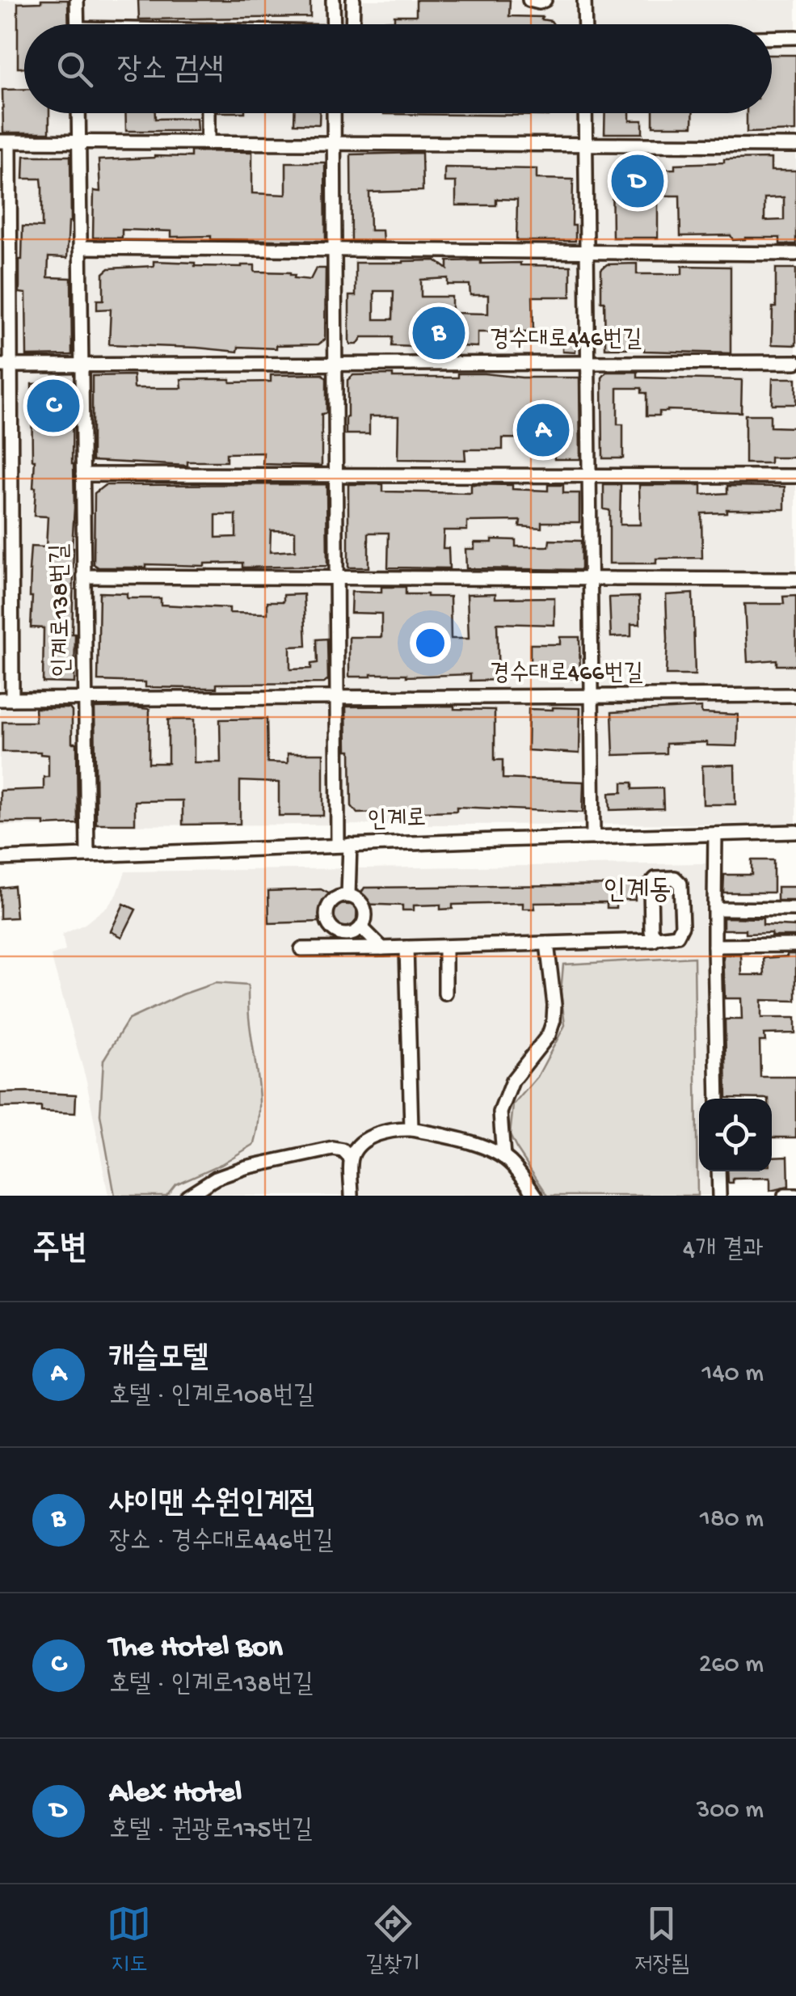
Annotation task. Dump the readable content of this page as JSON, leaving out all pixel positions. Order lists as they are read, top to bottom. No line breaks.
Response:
{"streets":{"street":["경수대로446번길","인계로138번길","경수대로466번길","인계로"]},"crossings":[["경수대로446번길","인계로138번길"],["인계로138번길","경수대로466번길"],["인계로138번길","인계로"]],"districts":["인계동"],"page":{"search":"장소 검색","pins":["D","B","C","A"],"heading":["주변","4개 결과"],"list":[{"mark":"A","name":"캐슬모텔","note":"호텔 · 인계로108번길","value":"140 m"},{"mark":"B","name":"샤이맨 수원인계점","note":"장소 · 경수대로446번길","value":"180 m"},{"mark":"C","name":"The Hotel Bon","note":"호텔 · 인계로138번길","value":"260 m"},{"mark":"D","name":"Alex Hotel","note":"호텔 · 권광로175번길","value":"300 m"}],"nav":["지도","길찾기","저장됨"]}}
